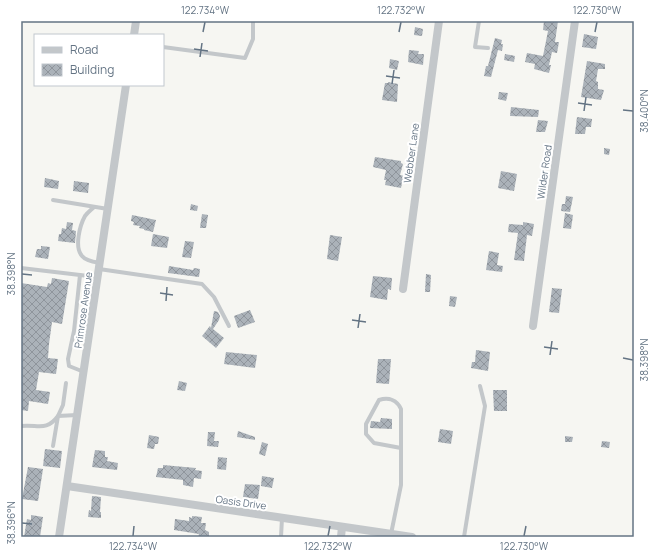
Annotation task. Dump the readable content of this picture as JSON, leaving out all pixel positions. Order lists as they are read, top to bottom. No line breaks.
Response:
{"streets":{"street":["Webber Lane","Wilder Road","Primrose Avenue","Oasis Drive"]},"crossings":[["Primrose Avenue","Oasis Drive"]],"legend":["Road","Building"],"coordinates":["122.734°W","122.732°W","122.730°W","38.400°N","38.398°N","38.396°N"]}
